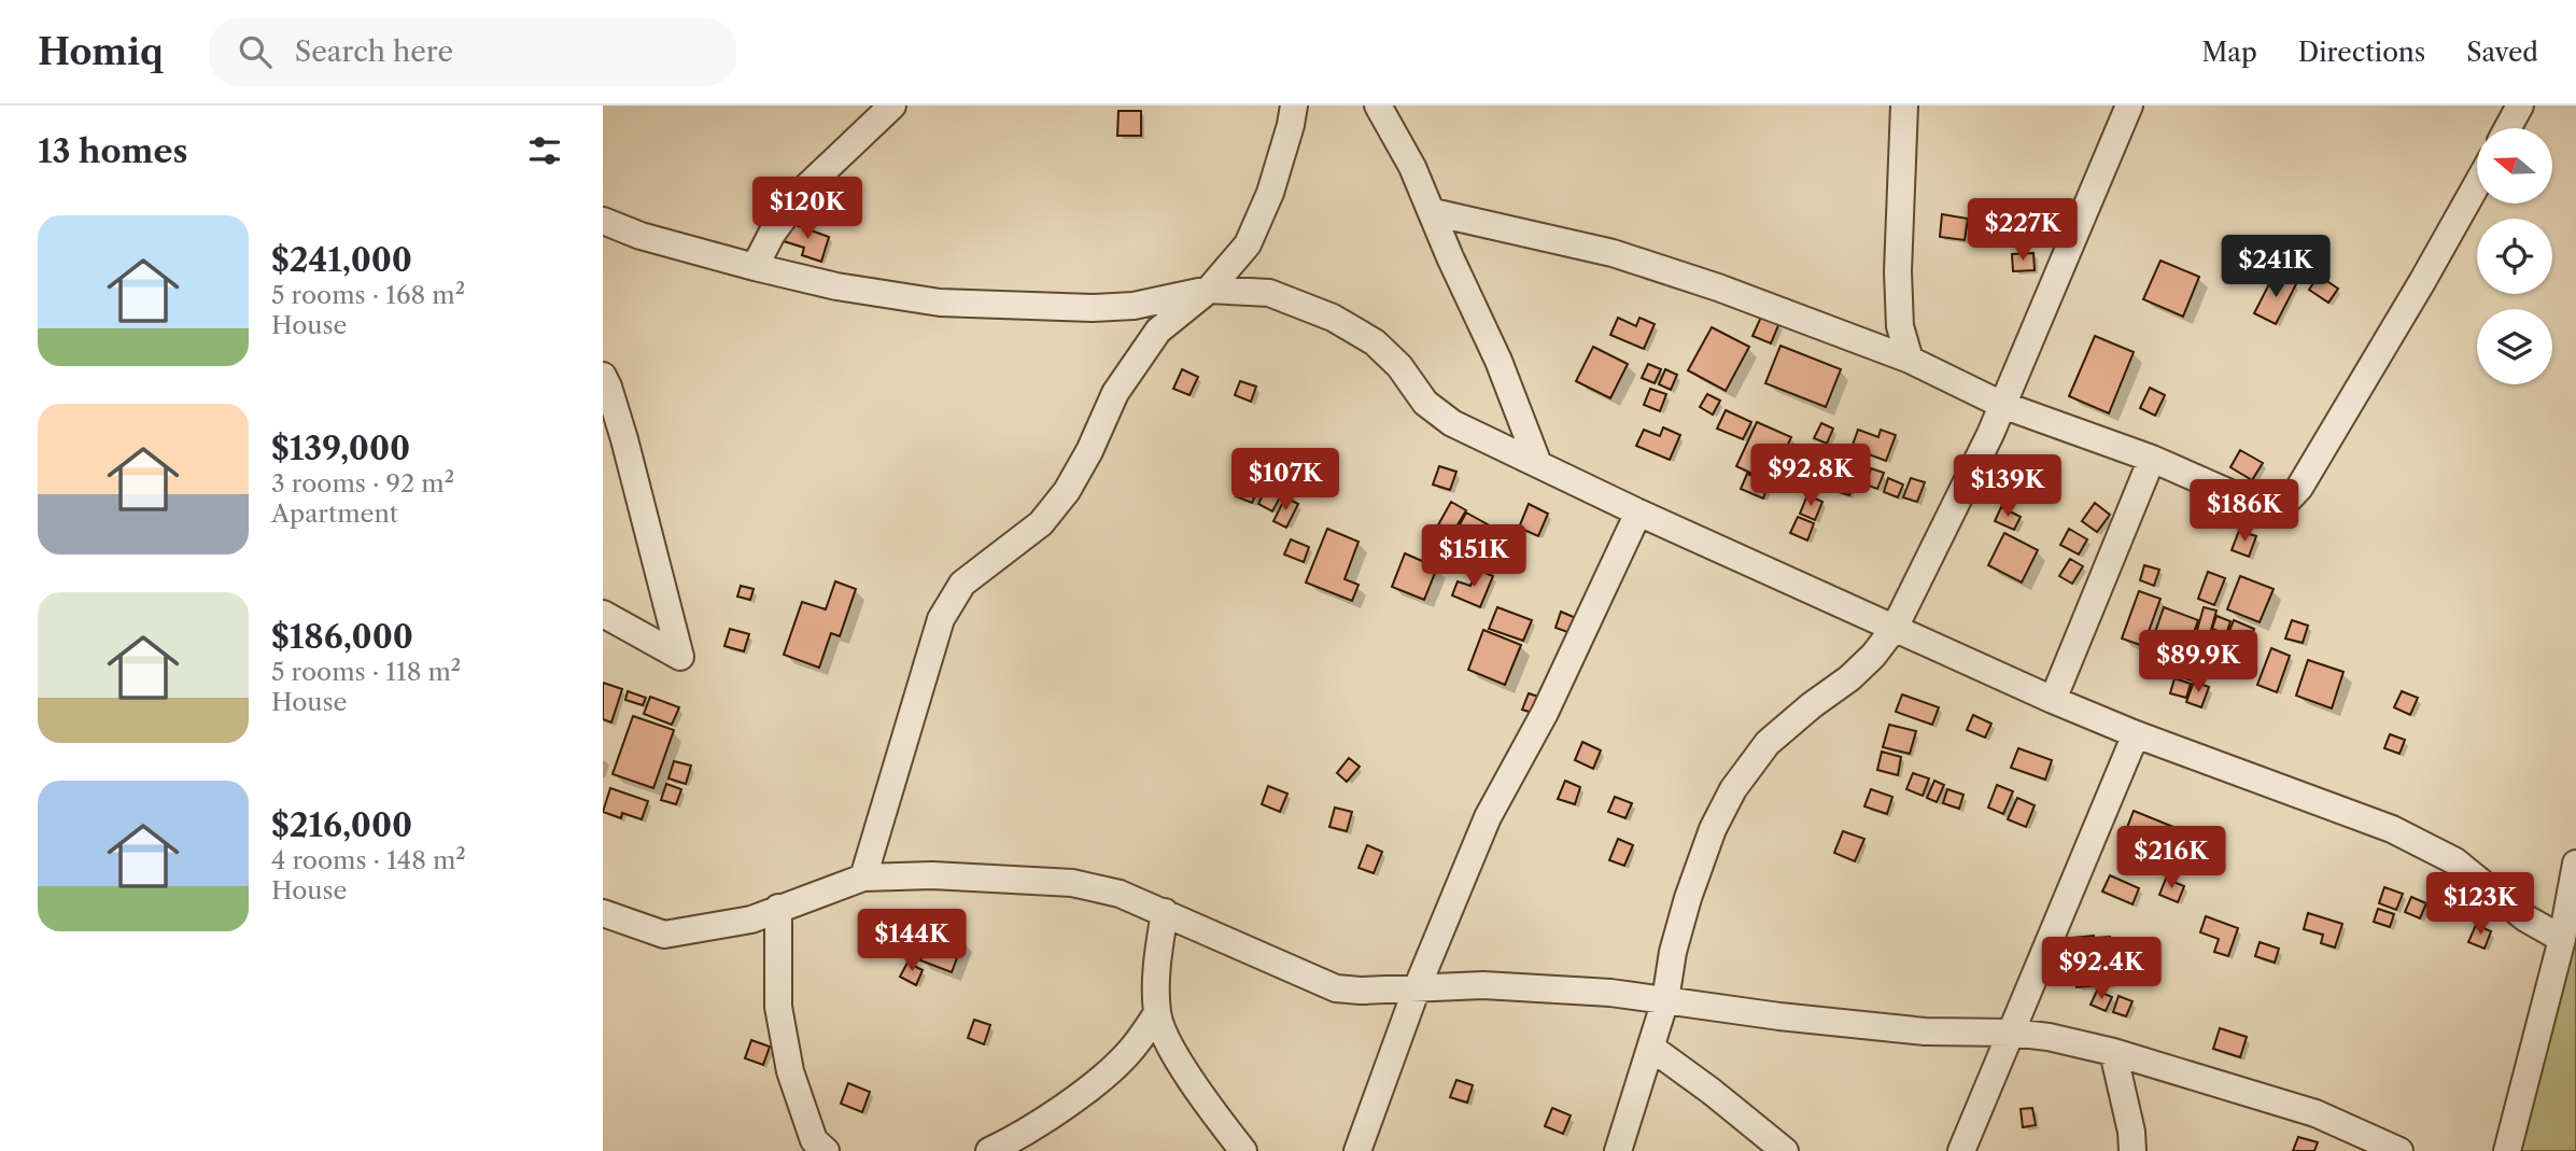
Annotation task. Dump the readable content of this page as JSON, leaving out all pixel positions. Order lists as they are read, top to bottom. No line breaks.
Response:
{"north":"left","page":{"header":"Homiq","search":"Search here","nav":["Map","Directions","Saved"],"heading":"13 homes","price":["$120K","$227K","$241K","$92.8K","$107K","$139K","$186K","$151K","$89.9K","$216K","$123K","$144K","$92.4K"],"list":[{"name":"$241,000","note":"5 rooms · 168 m² · House"},{"name":"$139,000","note":"3 rooms · 92 m² · Apartment"},{"name":"$186,000","note":"5 rooms · 118 m² · House"},{"name":"$216,000","note":"4 rooms · 148 m² · House"}]}}
